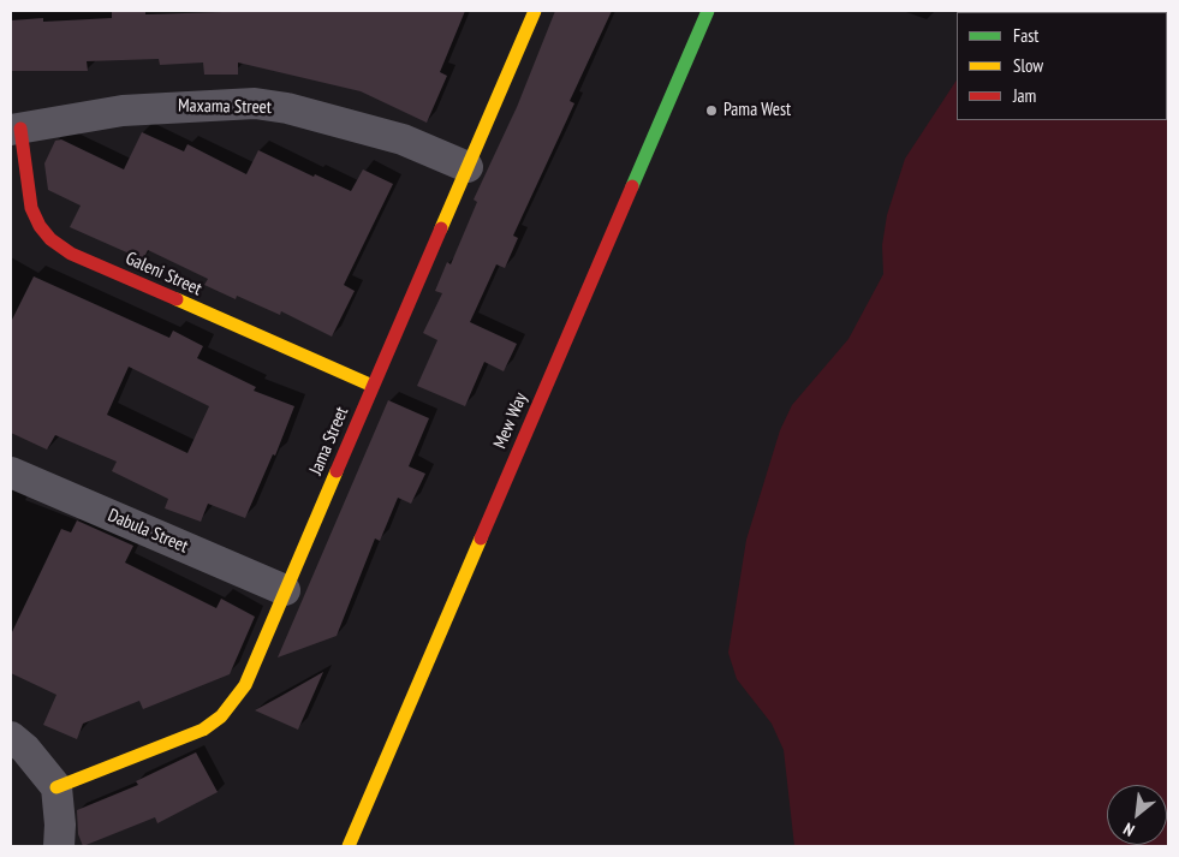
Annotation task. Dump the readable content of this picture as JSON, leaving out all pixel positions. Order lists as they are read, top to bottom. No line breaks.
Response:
{"streets":{"street":["Maxama Street","Galeni Street","Mew Way","Jama Street","Dabula Street"]},"crossings":[["Maxama Street","Galeni Street"],["Maxama Street","Jama Street"],["Galeni Street","Jama Street"],["Jama Street","Dabula Street"]],"places":["Pama West"],"legend":["Fast","Slow","Jam"],"north":"bottom left"}
